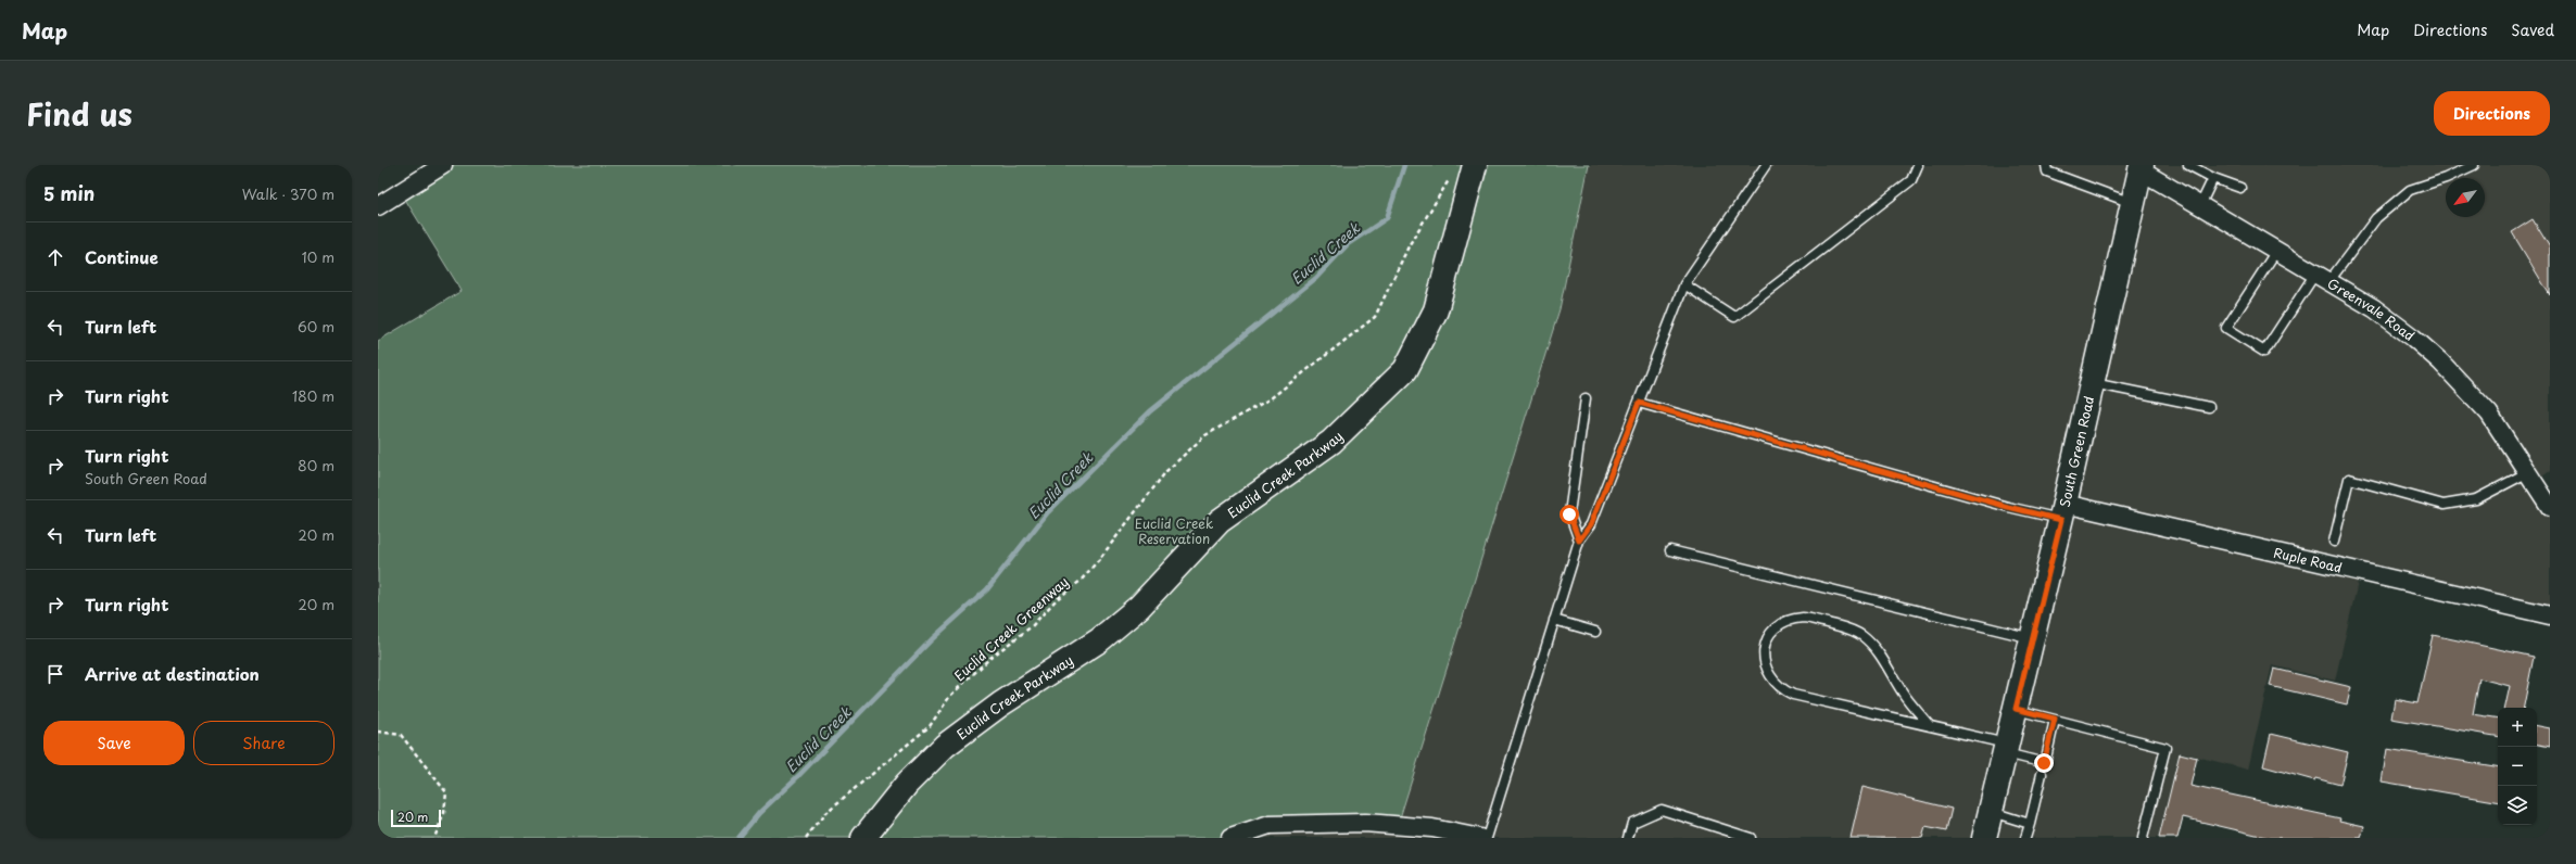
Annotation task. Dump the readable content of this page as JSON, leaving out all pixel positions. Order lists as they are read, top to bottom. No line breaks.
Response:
{"streets":{"street":["Greenvale Road","South Green Road","Euclid Creek Parkway","Ruple Road"],"path":["Euclid Creek Greenway"]},"crossings":[["Greenvale Road","South Green Road"],["South Green Road","Ruple Road"]],"water":["Euclid Creek"],"parks":["Euclid Creek Reservation"],"scale_bar":"20 m","north":"bottom left","page":{"header":"Map","nav":["Map","Directions","Saved"],"title":"Find us","buttons":["Directions",["Save","Share"]],"heading":["5 min","Walk · 370 m"],"list":[["Continue","10 m"],["Turn left","60 m"],["Turn right","180 m"],["Turn right","South Green Road","80 m"],["Turn left","20 m"],["Turn right","20 m"],"Arrive at destination"],"map_buttons":["+","−"],"scale":"20 m"}}
